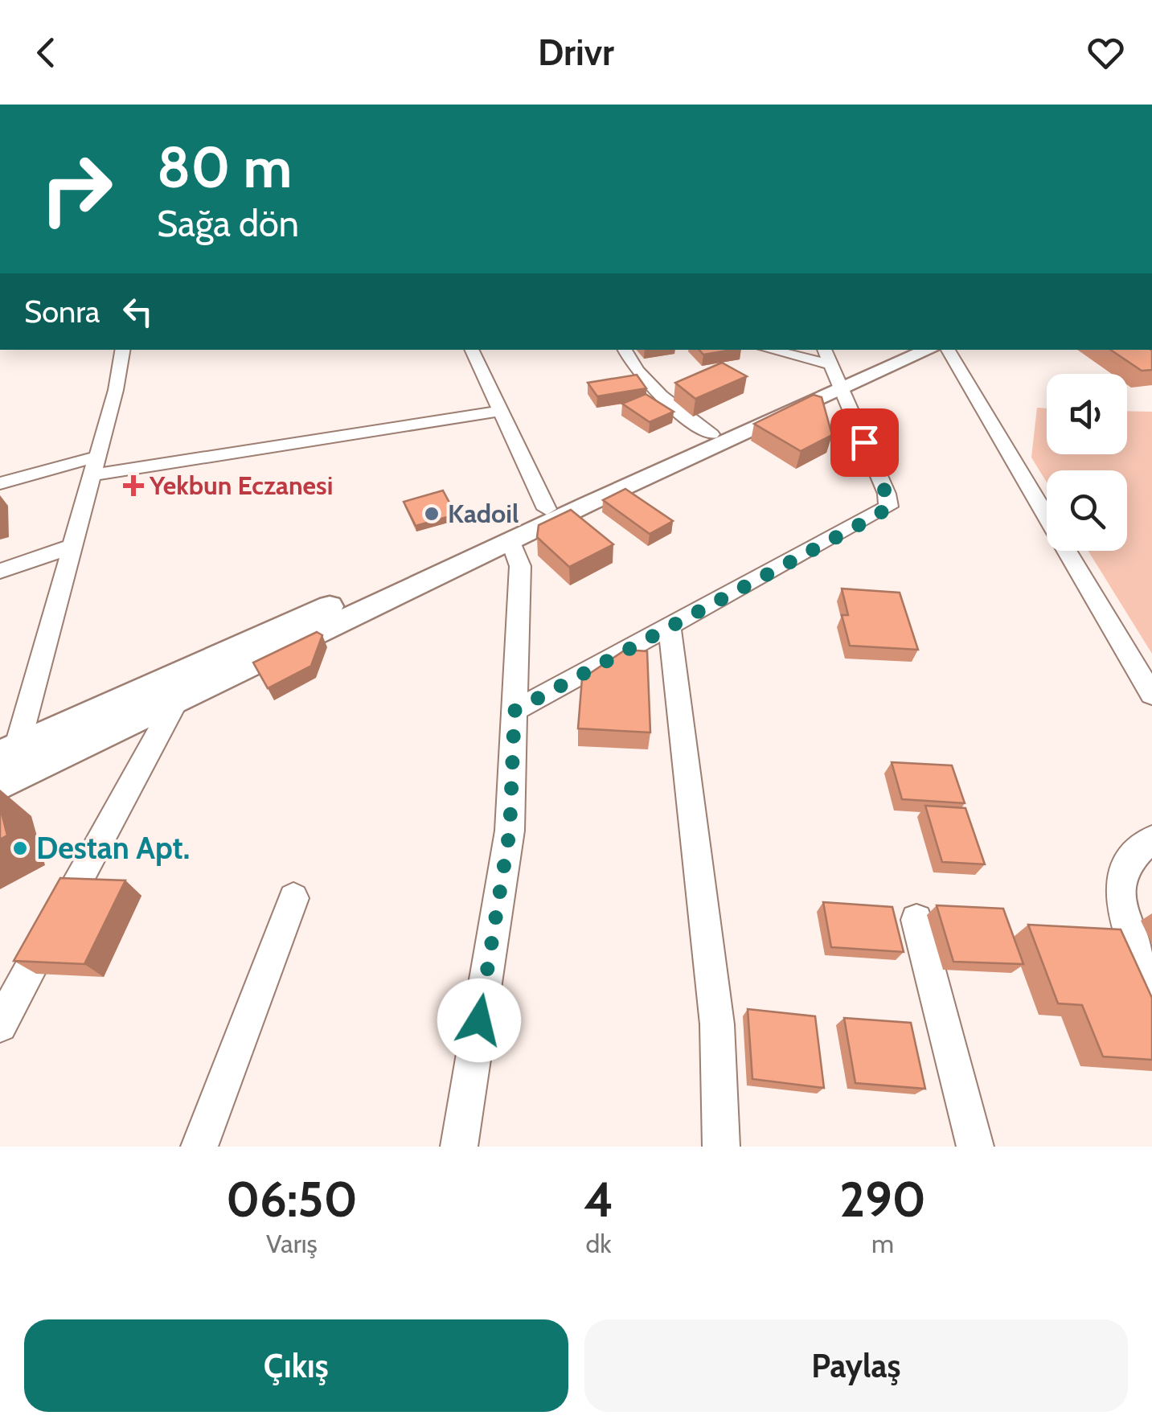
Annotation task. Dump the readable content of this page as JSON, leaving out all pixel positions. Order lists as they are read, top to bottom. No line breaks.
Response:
{"places":{"health":["Yekbun Eczanesi"],"other":["Kadoil","Destan Apt."]},"page":{"header":"Drivr","turn":["80 m","Sağa dön"],"then":"Sonra","eta":["06:50","Varış","4","dk","290","m"],"buttons":["Çıkış","Paylaş"]}}
